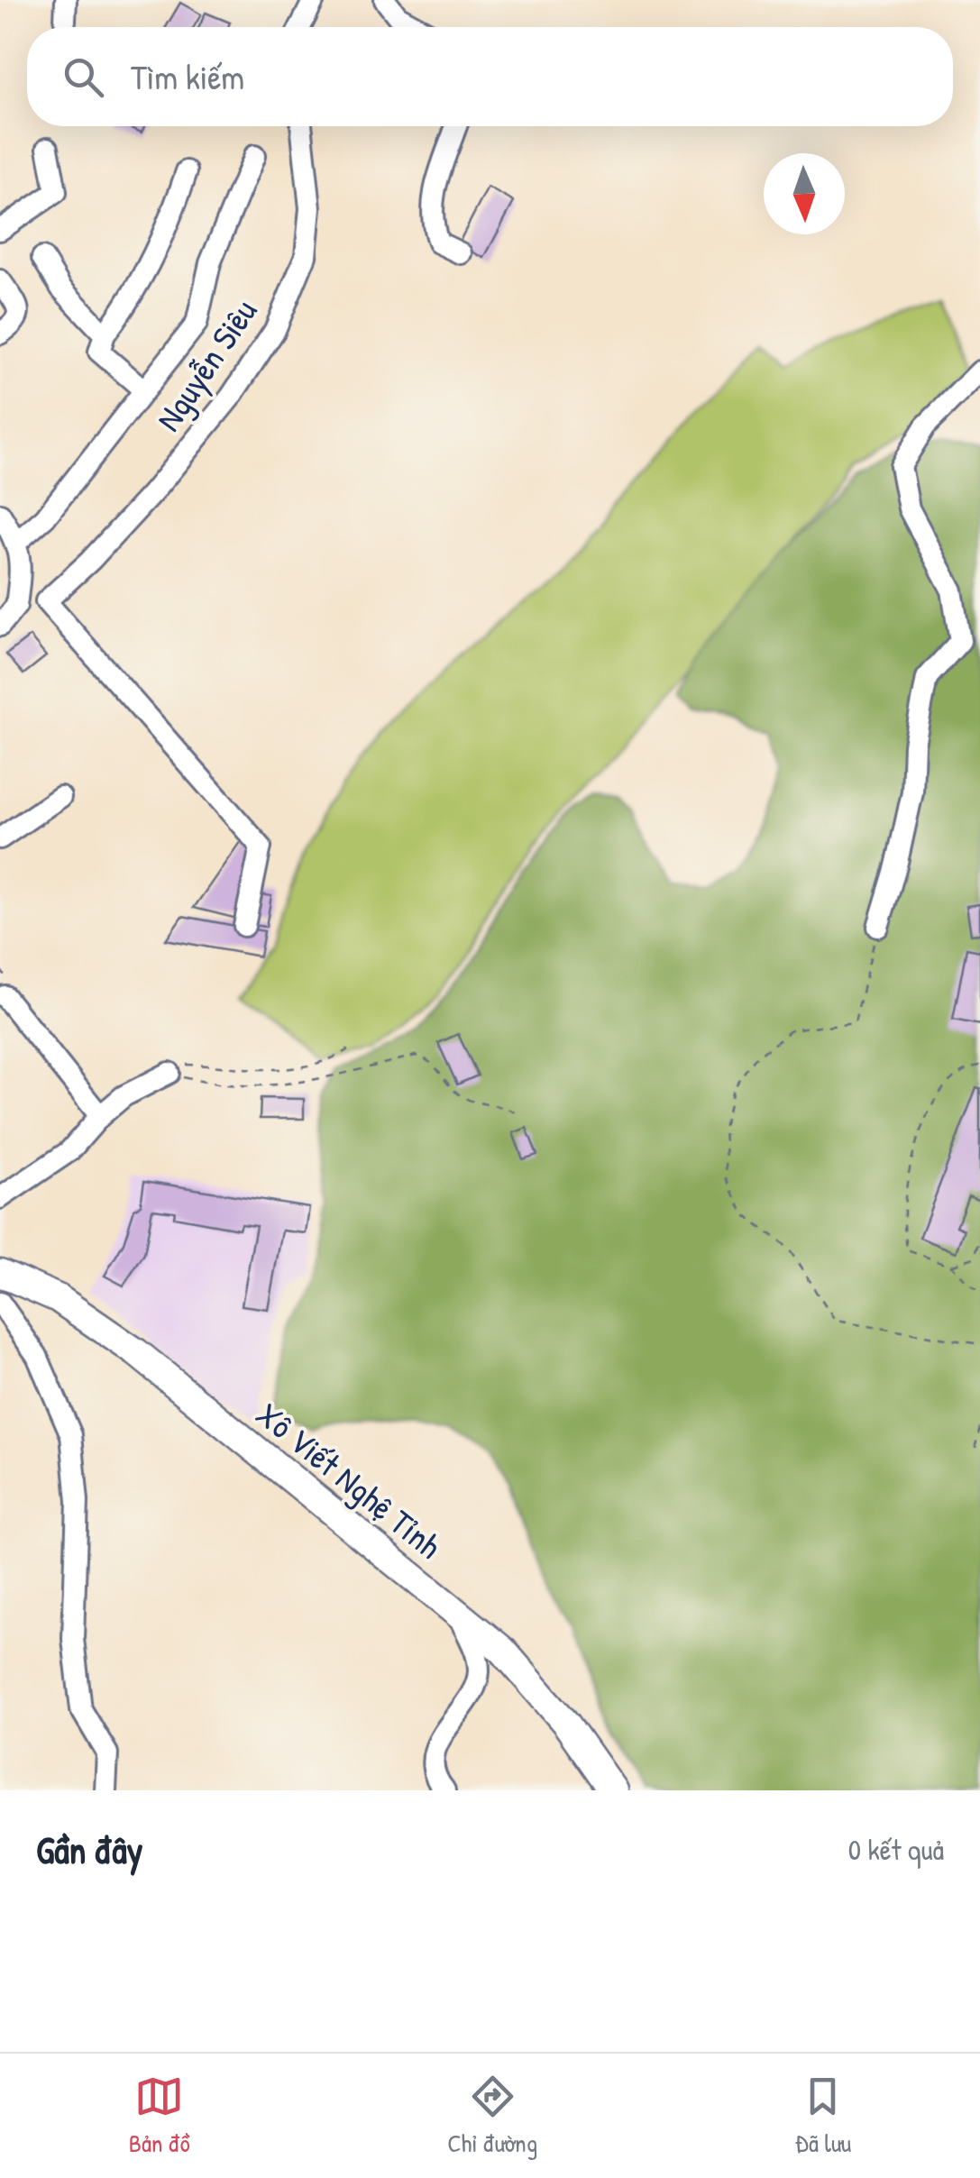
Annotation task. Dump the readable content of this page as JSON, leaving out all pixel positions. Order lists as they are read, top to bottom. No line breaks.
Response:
{"streets":{"main road":["Xô Viết Nghệ Tỉnh"],"street":["Nguyễn Siêu"]},"north":"bottom","page":{"search":"Tìm kiếm","heading":["Gần đây","0 kết quả"],"nav":["Bản đồ","Chỉ đường","Đã lưu"]}}
